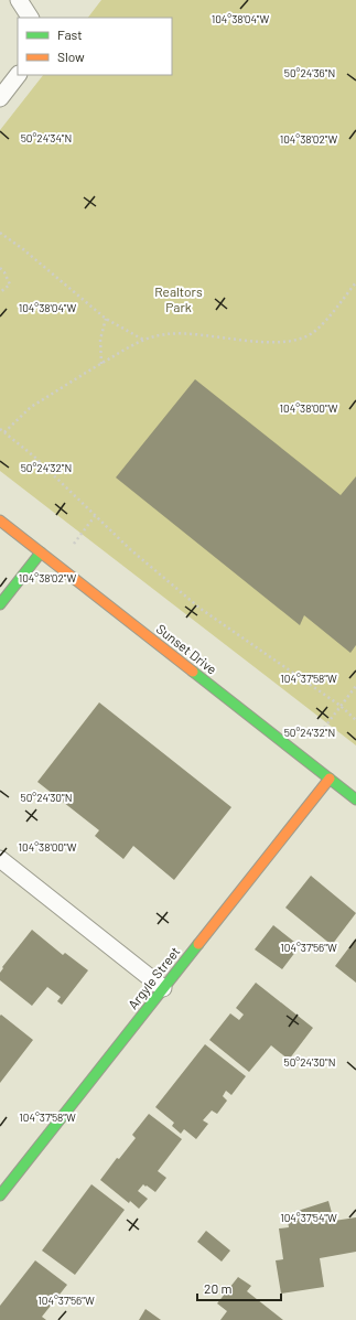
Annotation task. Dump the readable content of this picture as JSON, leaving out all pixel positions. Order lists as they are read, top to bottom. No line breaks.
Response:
{"streets":{"street":["Sunset Drive","Argyle Street"]},"crossings":[["Sunset Drive","Argyle Street"]],"parks":["Realtors Park"],"legend":["Fast","Slow"],"scale_bar":"20 m","coordinates":["104°38'04\"W","50°24'36\"N","50°24'34\"N","104°38'02\"W","104°38'00\"W","50°24'32\"N","104°37'58\"W","50°24'30\"N","104°37'56\"W","104°37'54\"W"]}
